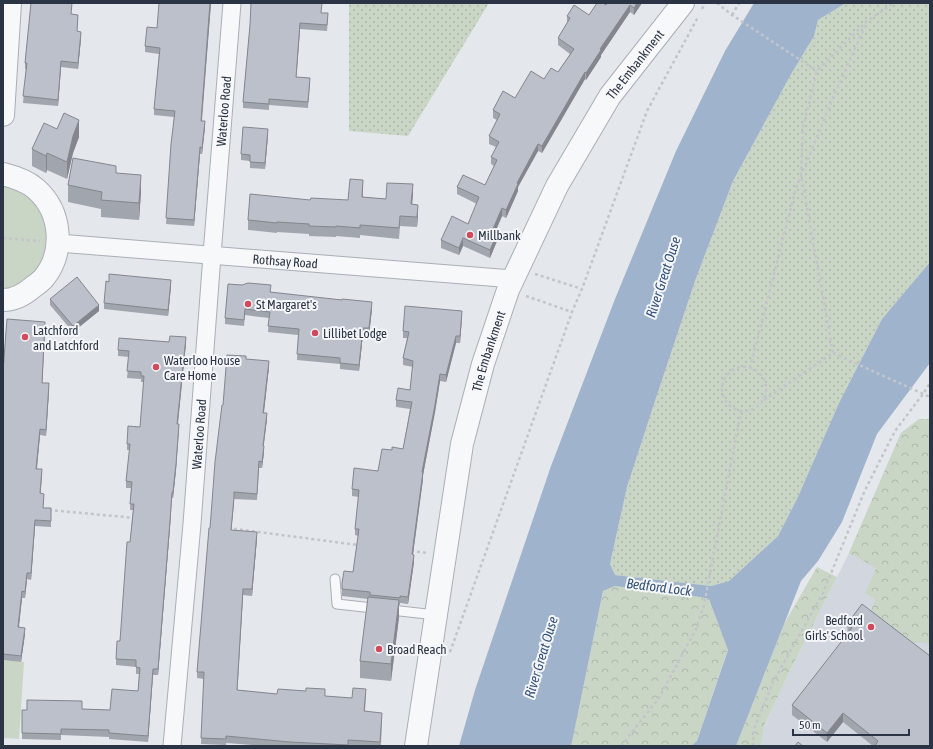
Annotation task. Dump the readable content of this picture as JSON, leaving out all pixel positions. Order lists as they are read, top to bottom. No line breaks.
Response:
{"streets":{"street":["The Embankment","Waterloo Road","Rothsay Road"]},"crossings":[["The Embankment","Rothsay Road"],["Waterloo Road","Rothsay Road"]],"water":["River Great Ouse","Bedford Lock"],"places":["Millbank","St Margaret's","Lillibet Lodge","Latchford and Latchford","Waterloo House Care Home","Bedford Girls' School","Broad Reach"],"scale_bar":"50 m"}
